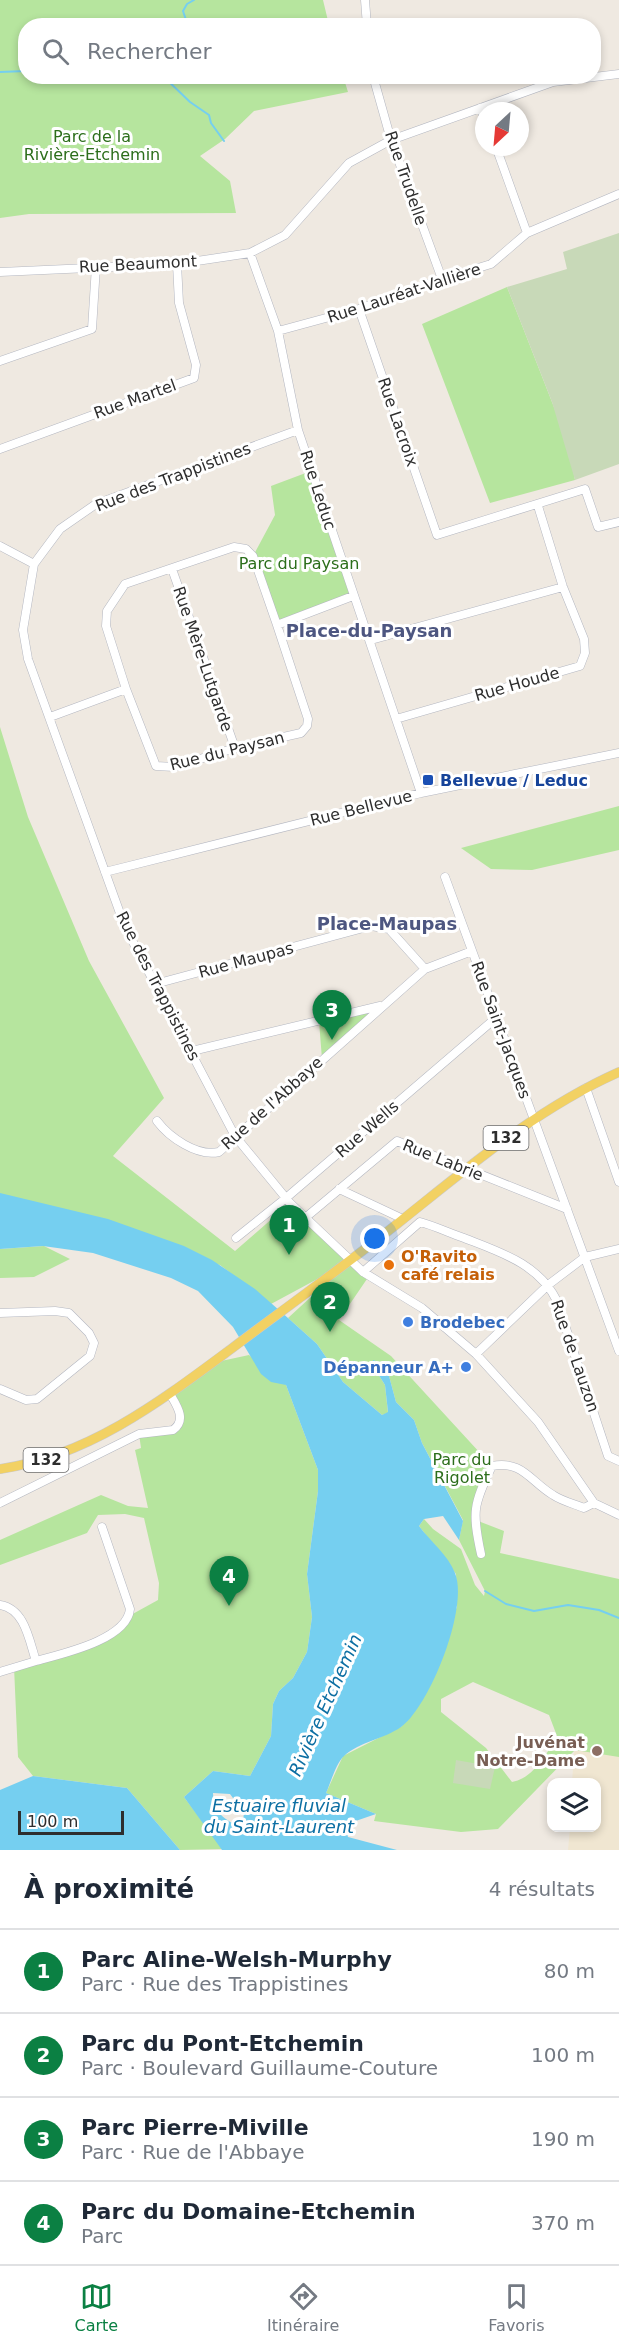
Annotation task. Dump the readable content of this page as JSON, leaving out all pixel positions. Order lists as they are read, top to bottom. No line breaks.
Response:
{"streets":{"main road":["132"],"street":["Rue Trudelle","Rue Beaumont","Rue Lauréat-Vallière","Rue Martel","Rue Lacroix","Rue des Trappistines","Rue Leduc","Rue Mère-Lutgarde","Rue Houde","Rue du Paysan","Rue Bellevue","Rue Maupas","Rue Saint-Jacques","Rue de l'Abbaye","Rue Wells","Rue Labrie","Rue de Lauzon"]},"crossings":[["Rue Trudelle","Rue Beaumont"],["Rue Trudelle","Rue Lauréat-Vallière"],["Rue Beaumont","Rue Martel"],["Rue Beaumont","Rue Leduc"],["Rue Lauréat-Vallière","Rue Lacroix"],["Rue Lauréat-Vallière","Rue Leduc"],["Rue Lacroix","Rue Houde"],["Rue des Trappistines","Rue Leduc"],["Rue des Trappistines","Rue Bellevue"],["Rue des Trappistines","Rue Maupas"],["Rue des Trappistines","Rue de l'Abbaye"],["Rue des Trappistines","Rue Wells"],["Rue des Trappistines","132"],["Rue des Trappistines","Rue Labrie"],["Rue des Trappistines","Rue de Lauzon"],["Rue Leduc","Rue Houde"],["Rue Leduc","Rue Bellevue"],["Rue Mère-Lutgarde","Rue du Paysan"],["Rue Maupas","Rue de l'Abbaye"],["Rue Saint-Jacques","Rue de l'Abbaye"],["Rue Saint-Jacques","Rue Wells"],["Rue Saint-Jacques","132"],["Rue Saint-Jacques","Rue Labrie"],["132","Rue Labrie"]],"districts":["Place-du-Paysan","Place-Maupas"],"water":["Rivière Etchemin","Estuaire fluvial du Saint-Laurent"],"parks":["Parc de la Rivière-Etchemin","Parc du Paysan","Parc du Rigolet"],"places":{"transit":["Bellevue / Leduc"],"other":["O'Ravito café relais","Brodebec","Dépanneur A+","Juvénat Notre-Dame"]},"scale_bar":"100 m","north":"bottom left","page":{"search":"Rechercher","pins":["3","1","2","4"],"scale":"100 m","heading":["À proximité","4 résultats"],"list":[{"mark":"1","name":"Parc Aline-Welsh-Murphy","note":"Parc · Rue des Trappistines","value":"80 m"},{"mark":"2","name":"Parc du Pont-Etchemin","note":"Parc · Boulevard Guillaume-Couture","value":"100 m"},{"mark":"3","name":"Parc Pierre-Miville","note":"Parc · Rue de l'Abbaye","value":"190 m"},{"mark":"4","name":"Parc du Domaine-Etchemin","note":"Parc","value":"370 m"}],"nav":["Carte","Itinéraire","Favoris"]}}
